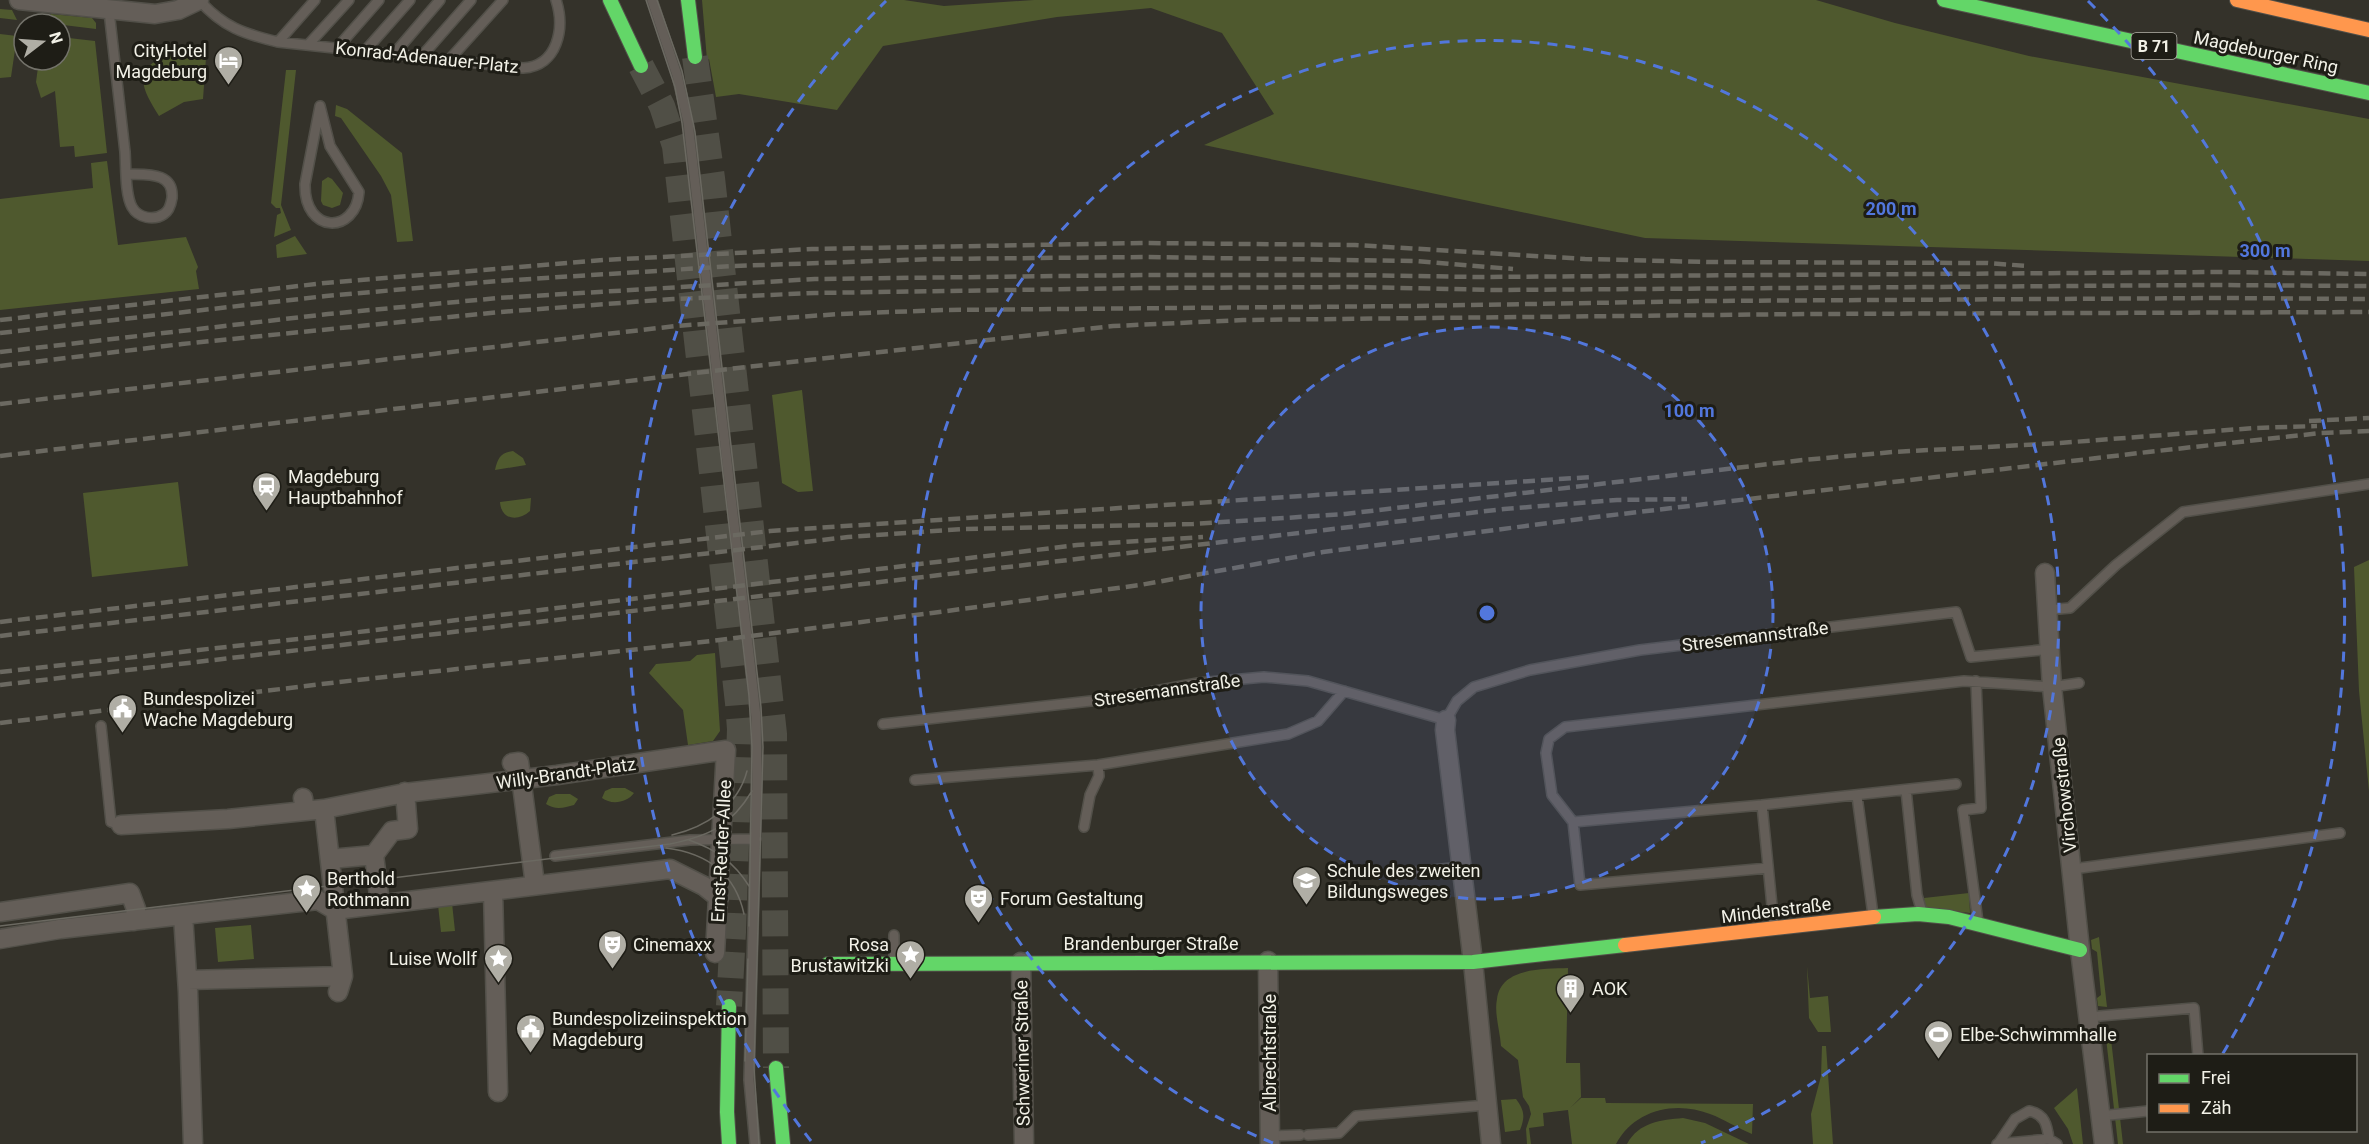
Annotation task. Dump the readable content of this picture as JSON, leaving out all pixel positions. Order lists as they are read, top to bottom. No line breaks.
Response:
{"streets":{"main road":["B 71","Magdeburger Ring","Mindenstraße","Brandenburger Straße"],"street":["Konrad-Adenauer-Platz","Willy-Brandt-Platz","Virchowstraße","Ernst-Reuter-Allee","Schweriner Straße","Albrechtstraße"],"lane":["Stresemannstraße"]},"crossings":[["Stresemannstraße","Virchowstraße"],["Willy-Brandt-Platz","Ernst-Reuter-Allee"],["Virchowstraße","Mindenstraße"],["Mindenstraße","Brandenburger Straße"],["Brandenburger Straße","Schweriner Straße"],["Brandenburger Straße","Albrechtstraße"]],"places":{"hotel":["CityHotel Magdeburg"],"station":["Magdeburg Hauptbahnhof"],"public building":["Bundespolizei Wache Magdeburg","Bundespolizeiinspektion Magdeburg"],"school or university":["Schule des zweiten Bildungsweges"],"place":["Berthold Rothmann","Rosa Brustawitzki","Luise Wollf"],"theatre":["Forum Gestaltung","Cinemaxx"],"building":["AOK"],"sports":["Elbe-Schwimmhalle"]},"legend":["Frei","Zäh"],"north":"right","rings":["200 m","300 m","100 m"]}
